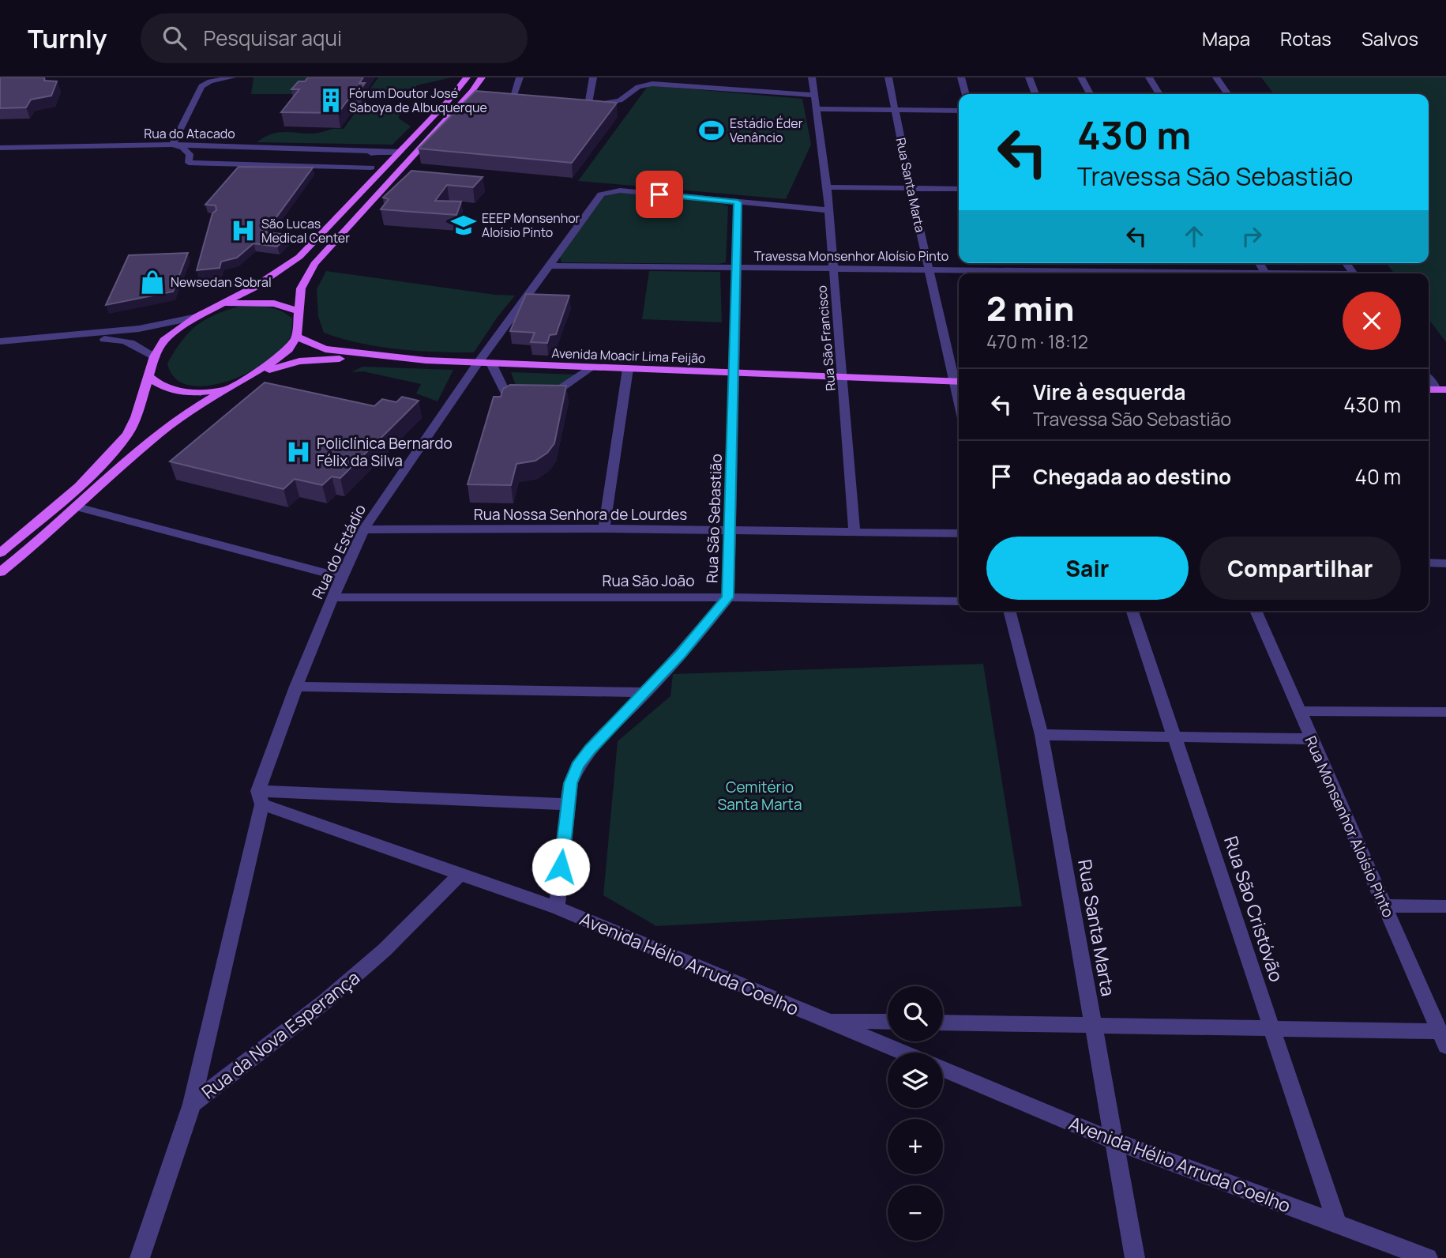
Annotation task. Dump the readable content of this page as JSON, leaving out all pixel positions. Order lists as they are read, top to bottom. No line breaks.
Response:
{"streets":{"main road":["Avenida Moacir Lima Feijão"],"street":["Rua do Atacado","Rua Santa Marta","Travessa Monsenhor Aloísio Pinto","Rua São Francisco","Rua Nossa Senhora de Lourdes","Rua São Sebastião","Rua do Estádio","Rua São João","Rua Monsenhor Aloísio Pinto","Rua São Cristóvão","Avenida Hélio Arruda Coelho","Rua da Nova Esperança"]},"crossings":[["Rua Santa Marta","Travessa Monsenhor Aloísio Pinto"],["Rua Santa Marta","Avenida Moacir Lima Feijão"],["Rua Santa Marta","Avenida Hélio Arruda Coelho"],["Travessa Monsenhor Aloísio Pinto","Rua São Francisco"],["Travessa Monsenhor Aloísio Pinto","Rua São Sebastião"],["Travessa Monsenhor Aloísio Pinto","Rua do Estádio"],["Rua São Francisco","Avenida Moacir Lima Feijão"],["Rua São Francisco","Rua Nossa Senhora de Lourdes"],["Avenida Moacir Lima Feijão","Rua São Sebastião"],["Avenida Moacir Lima Feijão","Rua do Estádio"],["Rua Nossa Senhora de Lourdes","Rua São Sebastião"],["Rua Nossa Senhora de Lourdes","Rua do Estádio"],["Rua São Sebastião","Rua do Estádio"],["Rua São Sebastião","Rua São João"],["Rua São Sebastião","Avenida Hélio Arruda Coelho"],["Rua do Estádio","Rua São João"],["Rua do Estádio","Avenida Hélio Arruda Coelho"],["Rua do Estádio","Rua da Nova Esperança"],["Rua São Cristóvão","Avenida Hélio Arruda Coelho"],["Avenida Hélio Arruda Coelho","Rua da Nova Esperança"]],"parks":["Cemitério Santa Marta"],"places":{"building":["Fórum Doutor José Saboya de Albuquerque"],"sports":["Estádio Éder Venâncio"],"school or university":["EEEP Monsenhor Aloísio Pinto"],"hospital":["São Lucas Medical Center","Policlínica Bernardo Félix da Silva"],"shop":["Newsedan Sobral"]},"page":{"header":"Turnly","search":"Pesquisar aqui","nav":["Mapa","Rotas","Salvos"],"turn":["430 m","Travessa São Sebastião"],"heading":["2 min","470 m · 18:12"],"list":[{"name":"Vire à esquerda","note":"Travessa São Sebastião","value":"430 m"},{"name":"Chegada ao destino","value":"40 m"}],"buttons":["Sair","Compartilhar"],"map_buttons":["+","−"]}}
